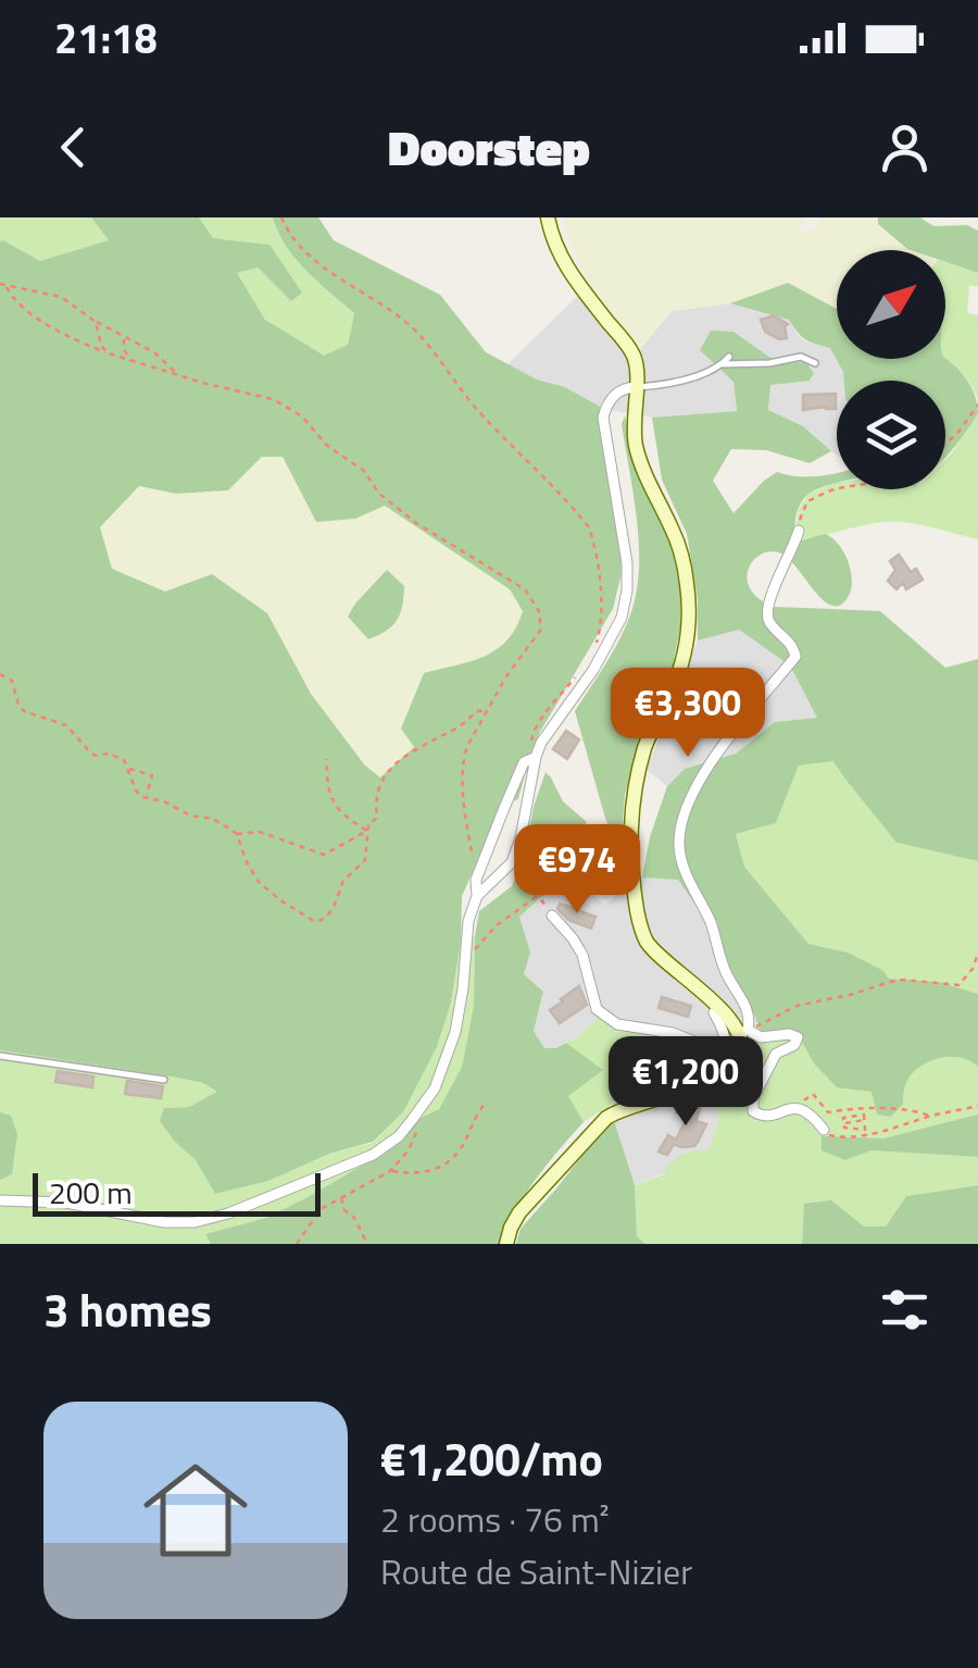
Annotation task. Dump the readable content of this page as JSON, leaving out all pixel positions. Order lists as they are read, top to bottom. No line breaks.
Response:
{"scale_bar":"200 m","north":"top right","page":{"status":"21:18","header":"Doorstep","price":["€3,300","€974","€1,200"],"scale":"200 m","heading":"3 homes","list":[{"name":"€1,200/mo","note":"2 rooms · 76 m² · Route de Saint-Nizier"}]}}
